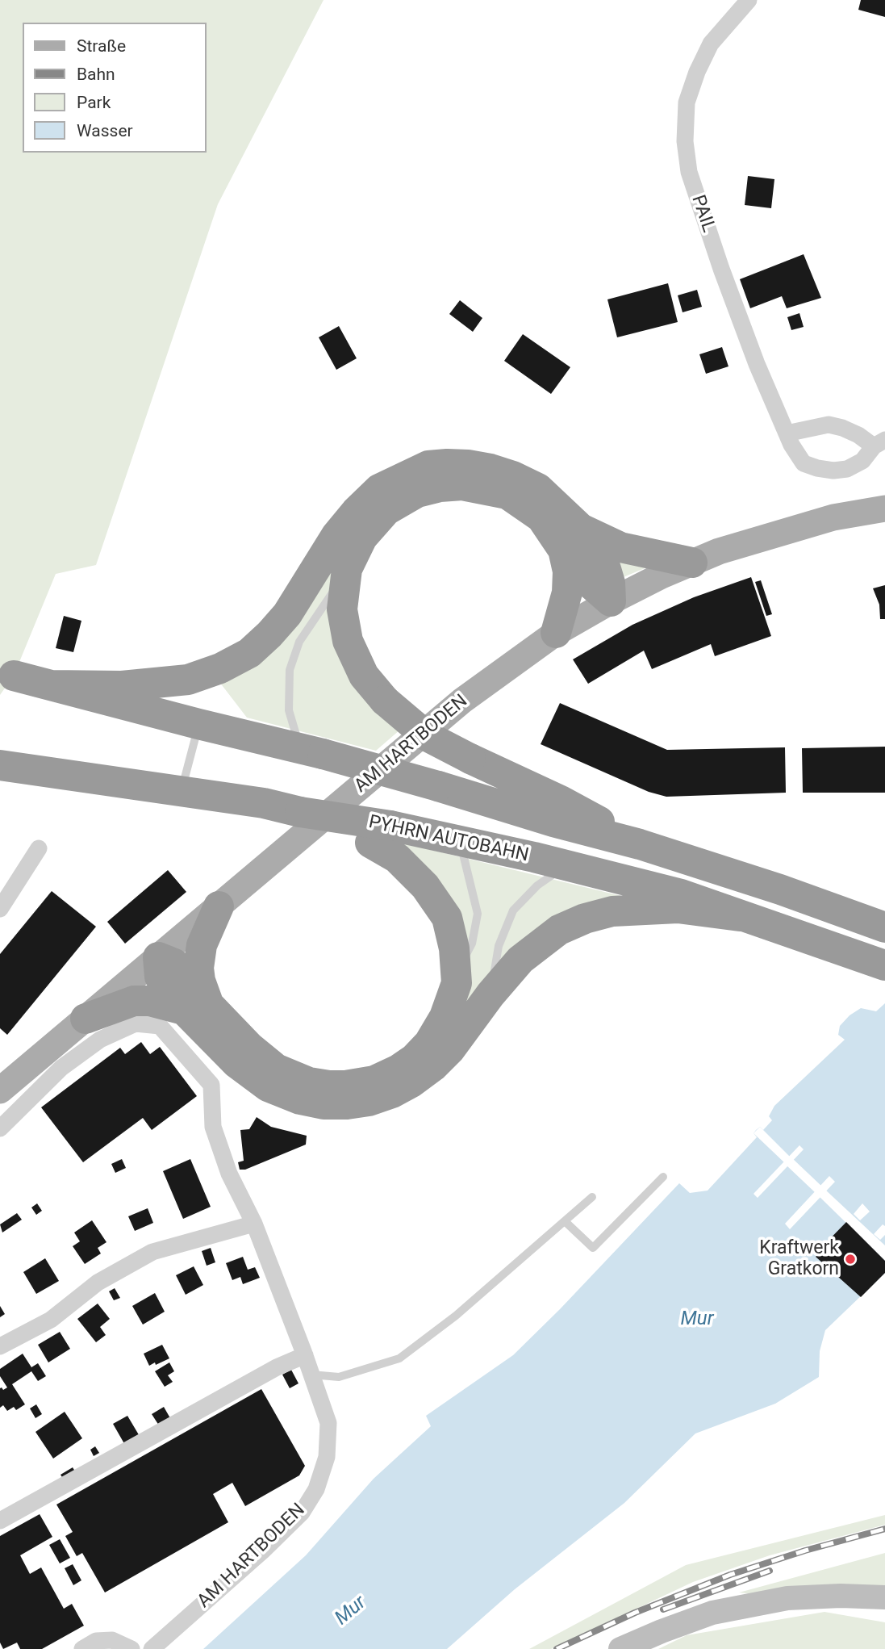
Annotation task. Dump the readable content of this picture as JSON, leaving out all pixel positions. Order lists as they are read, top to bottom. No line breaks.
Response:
{"streets":{"highway":["PYHRN AUTOBAHN"],"main road":["AM HARTBODEN"],"street":["PAIL"]},"water":["Mur"],"places":["Kraftwerk Gratkorn"],"legend":["Straße","Bahn","Park","Wasser"]}
